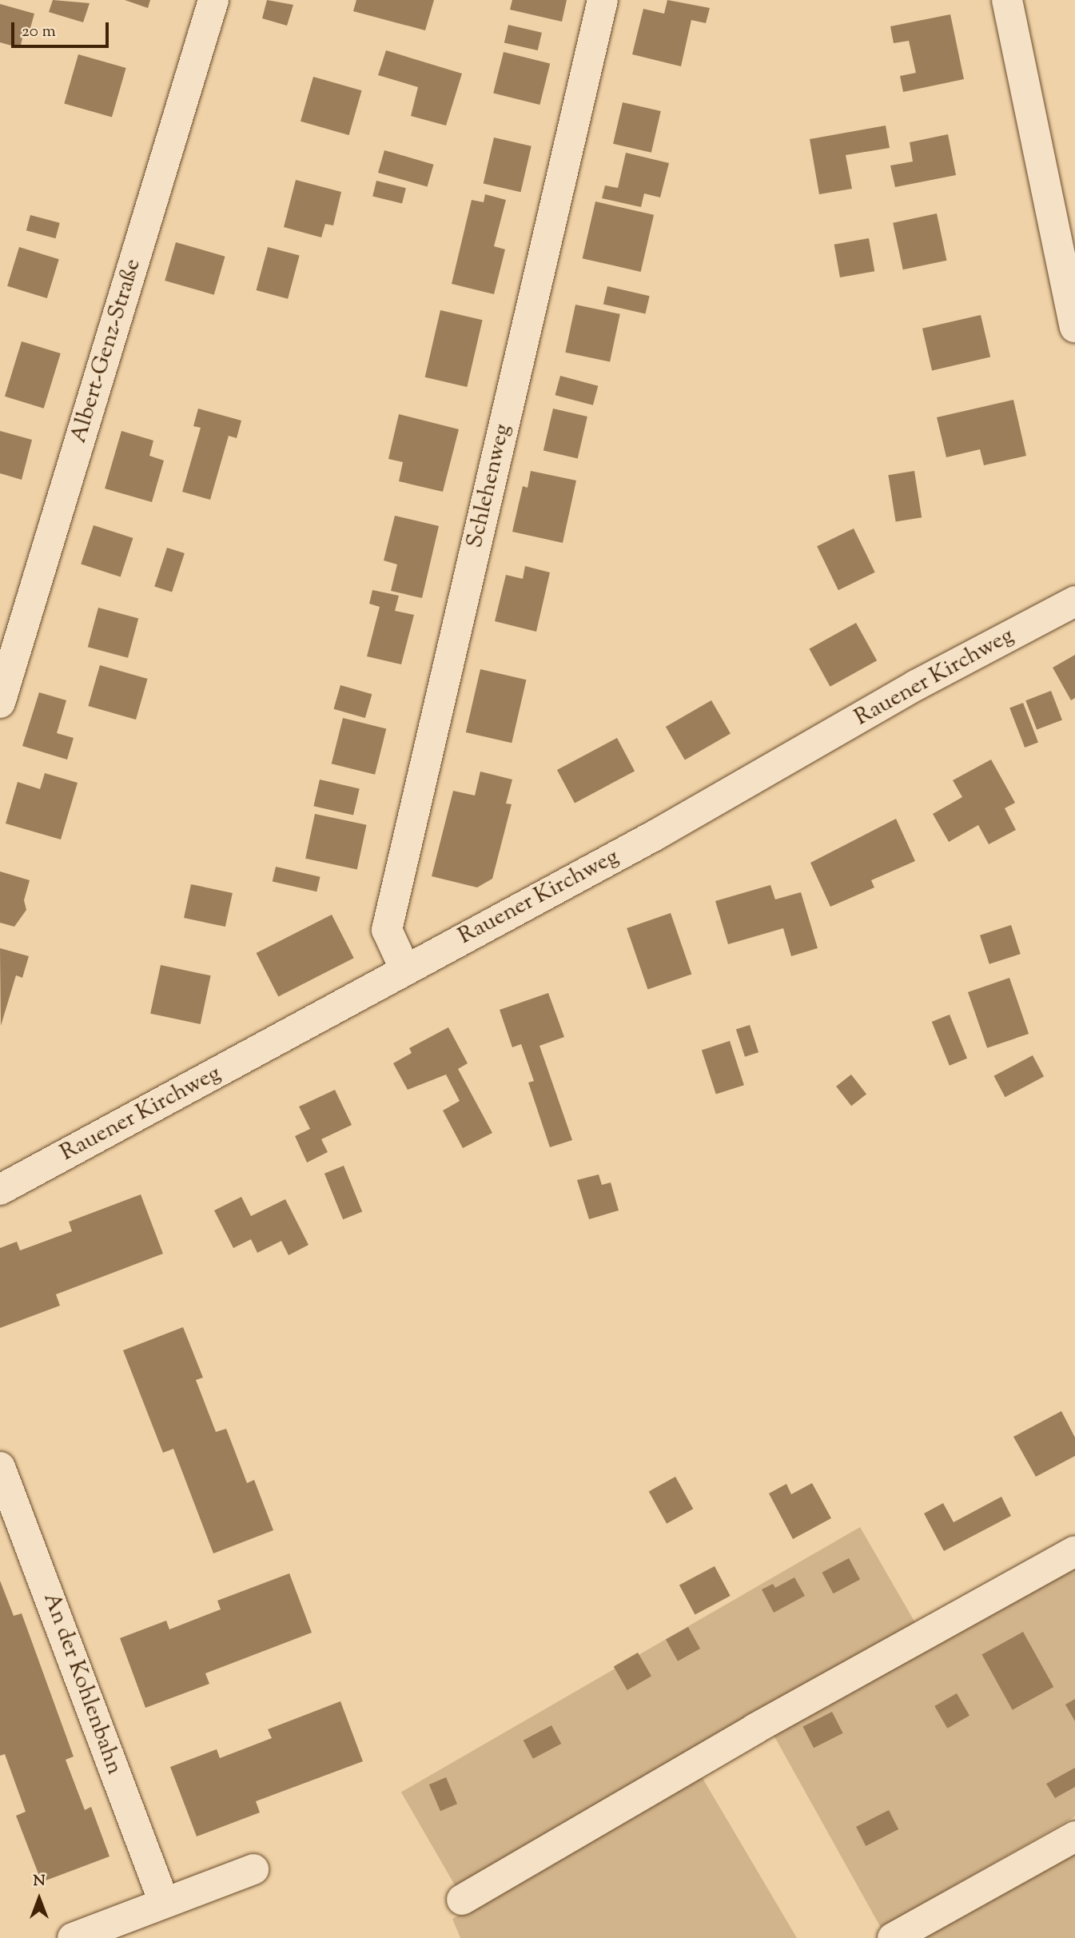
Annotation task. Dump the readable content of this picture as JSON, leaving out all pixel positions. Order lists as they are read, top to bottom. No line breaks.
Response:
{"streets":{"street":["Albert-Genz-Straße","Schlehenweg","Rauener Kirchweg","An der Kohlenbahn"]},"crossings":[["Schlehenweg","Rauener Kirchweg"]],"scale_bar":"20 m","north":"top"}
